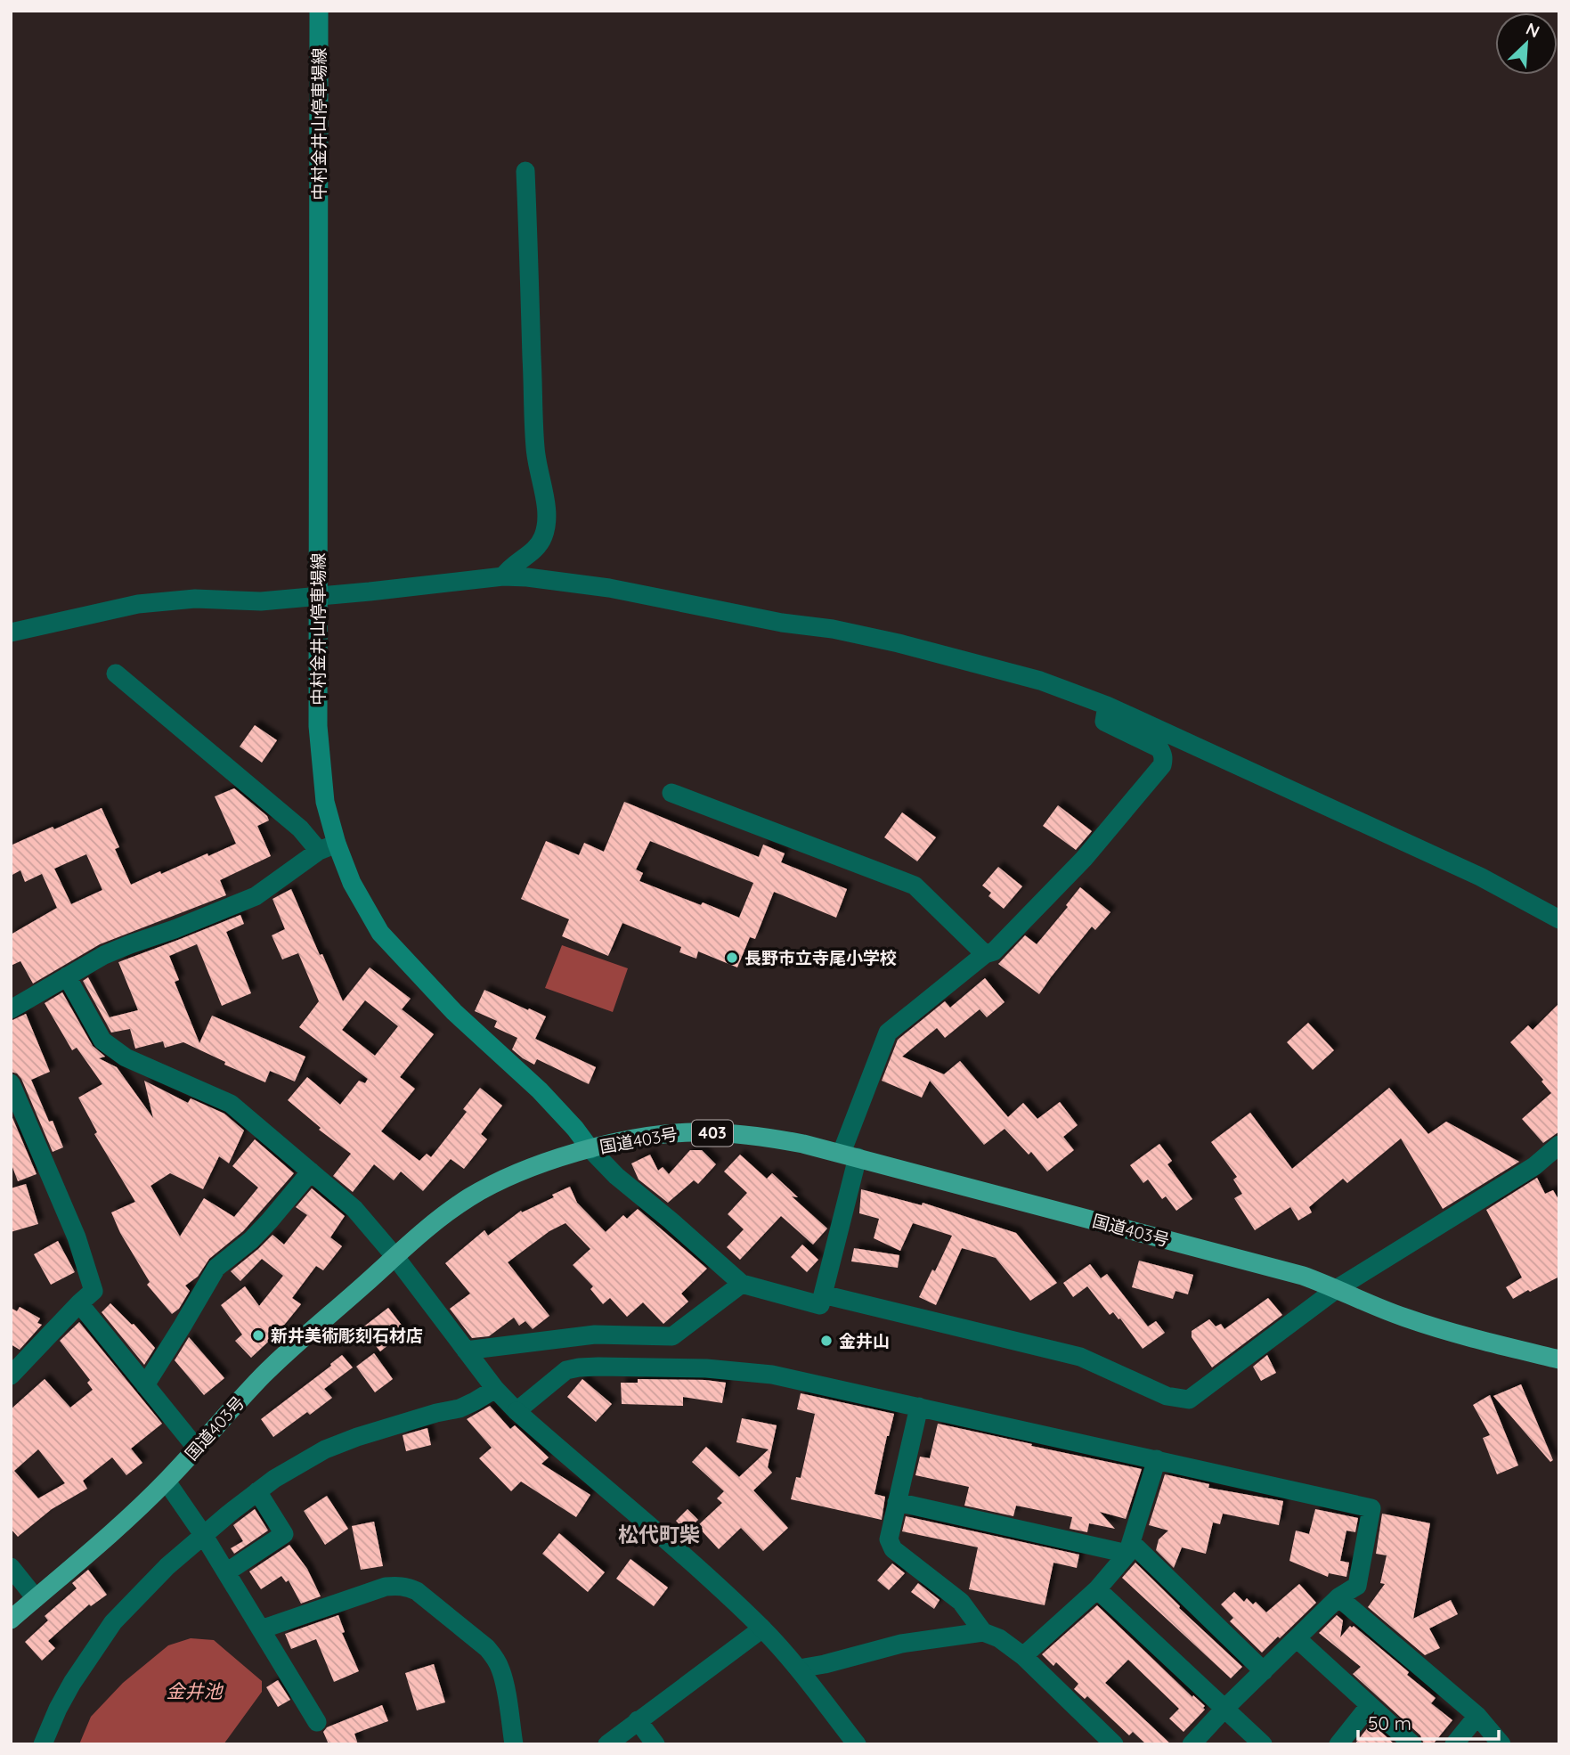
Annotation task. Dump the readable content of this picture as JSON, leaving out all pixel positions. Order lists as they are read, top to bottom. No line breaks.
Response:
{"streets":{"highway":["403","国道403号"],"main road":["中村金井山停車場線"]},"crossings":[["中村金井山停車場線","国道403号"]],"districts":["松代町柴"],"water":["金井池"],"places":["長野市立寺尾小学校","新井美術彫刻石材店","金井山"],"scale_bar":"50 m","north":"top right"}
